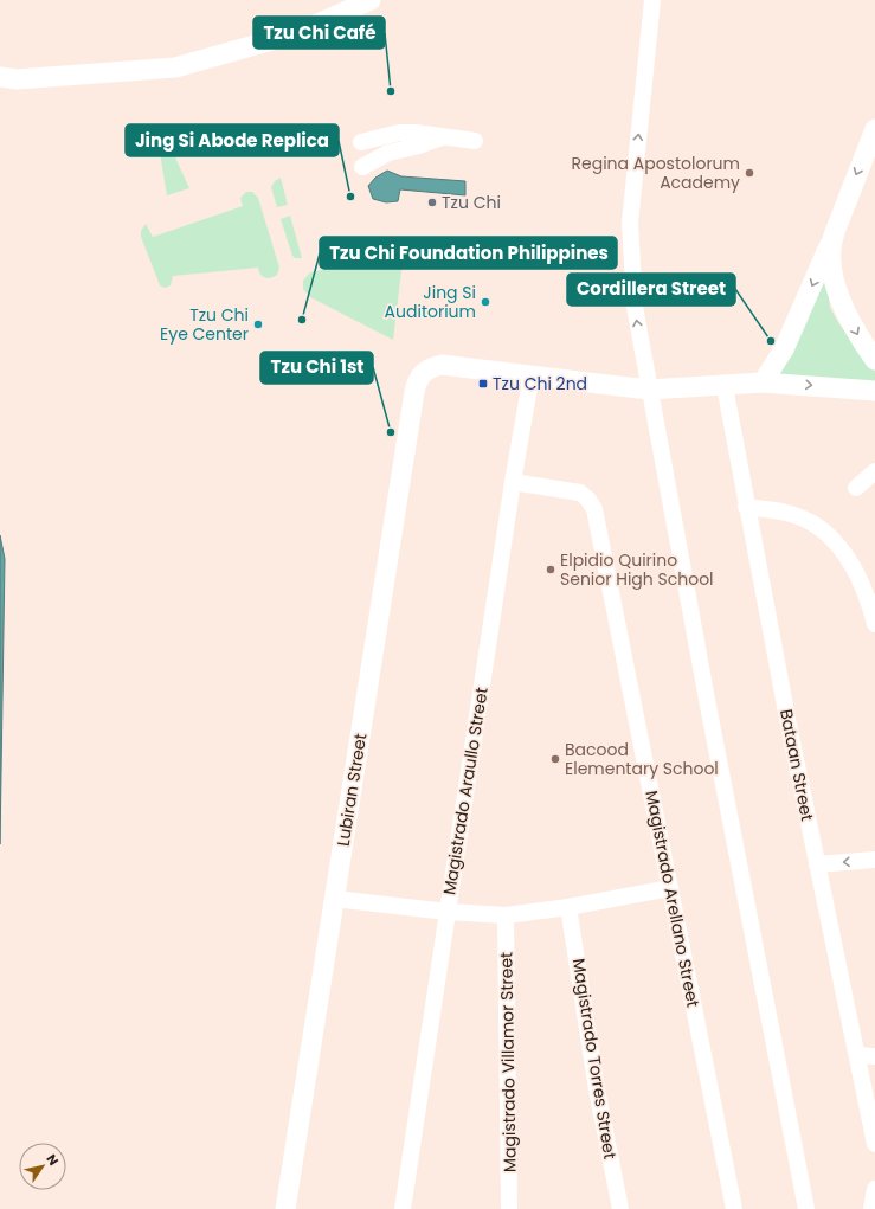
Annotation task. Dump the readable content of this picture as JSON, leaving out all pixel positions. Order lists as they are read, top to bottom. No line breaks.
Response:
{"streets":{"main road":["Lubiran Street"],"street":["Bataan Street","Magistrado Araullo Street","Magistrado Arellano Street","Magistrado Torres Street","Magistrado Villamor Street"]},"crossings":[["Lubiran Street","Magistrado Araullo Street"],["Magistrado Araullo Street","Magistrado Arellano Street"]],"places":{"other":["Tzu Chi Café","Regina Apostolorum Academy","Jing Si Abode Replica","Tzu Chi","Jing Si Auditorium","Tzu Chi Foundation Philippines","Tzu Chi Eye Center","Cordillera Street","Tzu Chi 1st","Elpidio Quirino Senior High School","Bacood Elementary School"],"transit":["Tzu Chi 2nd"]},"north":"top right"}
